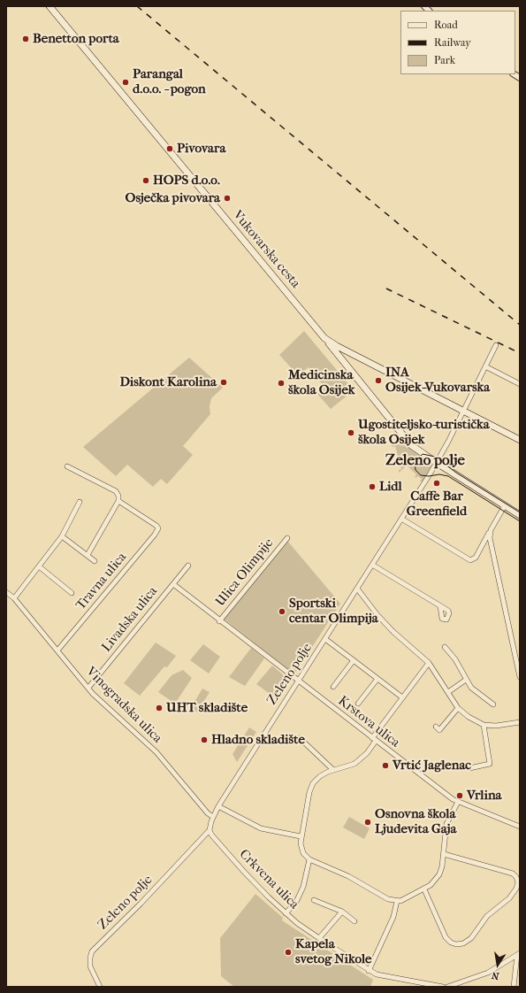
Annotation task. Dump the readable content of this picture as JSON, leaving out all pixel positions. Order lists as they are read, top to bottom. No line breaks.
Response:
{"streets":{"main road":["Vukovarska cesta"],"street":["Ulica Olimpije","Travna ulica","Livadska ulica","Zeleno polje","Vinogradska ulica","Krstova ulica","Crkvena ulica"]},"crossings":[["Vukovarska cesta","Zeleno polje"],["Ulica Olimpije","Livadska ulica"],["Ulica Olimpije","Zeleno polje"],["Ulica Olimpije","Krstova ulica"],["Travna ulica","Vinogradska ulica"],["Livadska ulica","Vinogradska ulica"],["Zeleno polje","Vinogradska ulica"],["Zeleno polje","Krstova ulica"],["Zeleno polje","Crkvena ulica"]],"districts":["Zeleno polje"],"places":["Benetton porta","Parangal d.o.o. - pogon","Pivovara","HOPS d.o.o.","Osječka pivovara","INA Osijek-Vukovarska","Diskont Karolina","Medicinska škola Osijek","Ugostiteljsko-turistička škola Osijek","Caffe Bar Greenfield","Lidl","Sportski centar Olimpija","UHT skladište","Hladno skladište","Vrtić Jaglenac","Vrlina","Osnovna škola Ljudevita Gaja","Kapela svetog Nikole"],"legend":["Road","Railway","Park"],"north":"bottom"}
